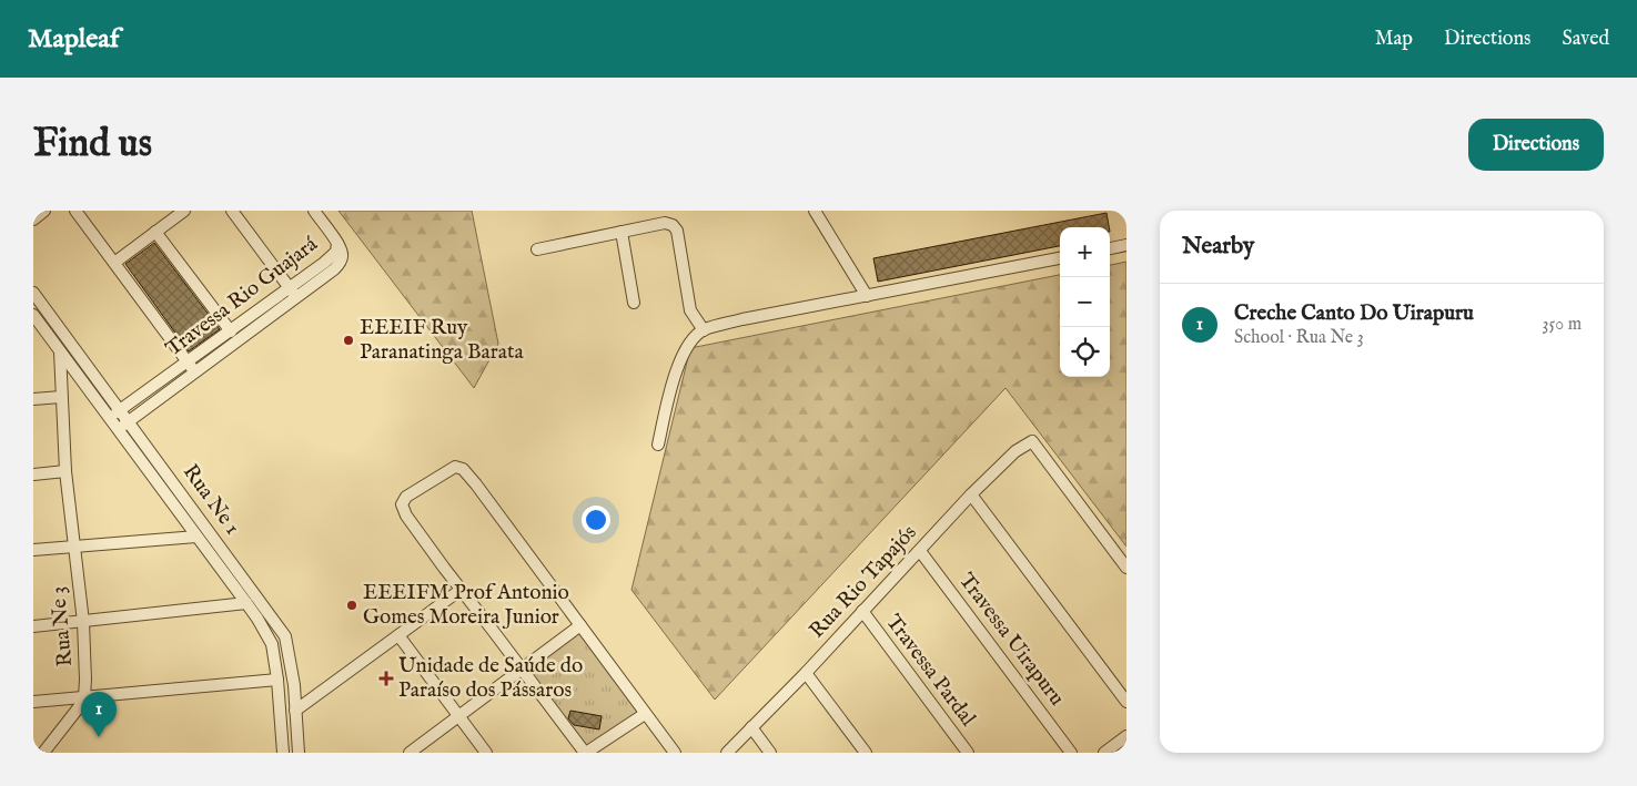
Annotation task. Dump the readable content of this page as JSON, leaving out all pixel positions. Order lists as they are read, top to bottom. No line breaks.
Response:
{"streets":{"street":["Travessa Rio Guajará","Rua Ne 1","Rua Rio Tapajós","Rua Ne 3","Travessa Uirapuru","Travessa Pardal"]},"crossings":[["Travessa Rio Guajará","Rua Ne 1"],["Rua Ne 1","Rua Ne 3"],["Rua Rio Tapajós","Travessa Uirapuru"],["Rua Rio Tapajós","Travessa Pardal"]],"places":{"other":["EEEIF Ruy Paranatinga Barata","EEEIFM Prof Antonio Gomes Moreira Junior"],"health":["Unidade de Saúde do Paraíso dos Pássaros"]},"page":{"header":"Mapleaf","nav":["Map","Directions","Saved"],"buttons":"Directions","title":"Find us","heading":"Nearby","map_buttons":["+","−"],"list":[{"mark":"1","name":"Creche Canto Do Uirapuru","note":"School · Rua Ne 3","value":"350 m"}],"pins":"1"}}
